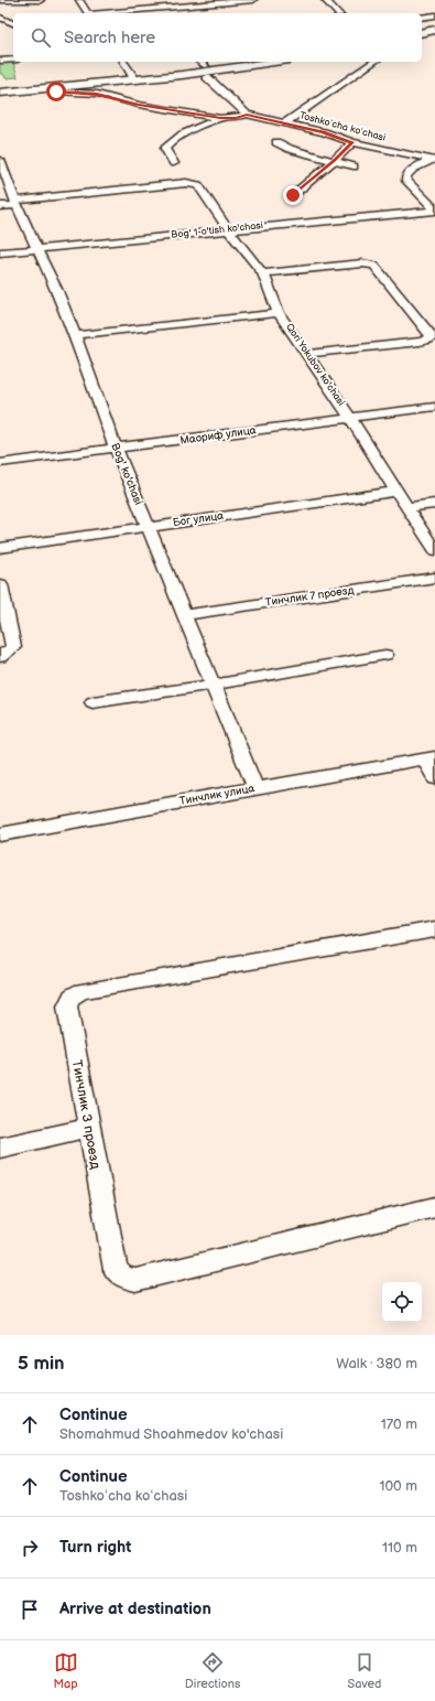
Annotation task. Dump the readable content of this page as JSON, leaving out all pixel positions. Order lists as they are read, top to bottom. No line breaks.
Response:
{"streets":{"street":["Toshkoʻcha koʻchasi","Bog' 1-o'tish ko'chasi","Qori Yokubov ko'chasi","Маориф улица","Bog' ko'chasi","Бог улица","Тинчлик 7 проезд","Тинчлик улица","Тинчлик 3 проезд"]},"crossings":[["Bog' 1-o'tish ko'chasi","Qori Yokubov ko'chasi"],["Bog' 1-o'tish ko'chasi","Bog' ko'chasi"],["Qori Yokubov ko'chasi","Маориф улица"],["Qori Yokubov ko'chasi","Bog' ko'chasi"],["Qori Yokubov ko'chasi","Бог улица"],["Маориф улица","Bog' ko'chasi"],["Bog' ko'chasi","Бог улица"],["Bog' ko'chasi","Тинчлик 7 проезд"],["Bog' ko'chasi","Тинчлик улица"]],"page":{"search":"Search here","heading":["5 min","Walk · 380 m"],"list":[["Continue","Shomahmud Shoahmedov ko'chasi","170 m"],["Continue","Toshkoʻcha koʻchasi","100 m"],["Turn right","110 m"],"Arrive at destination"],"nav":["Map","Directions","Saved"]}}
